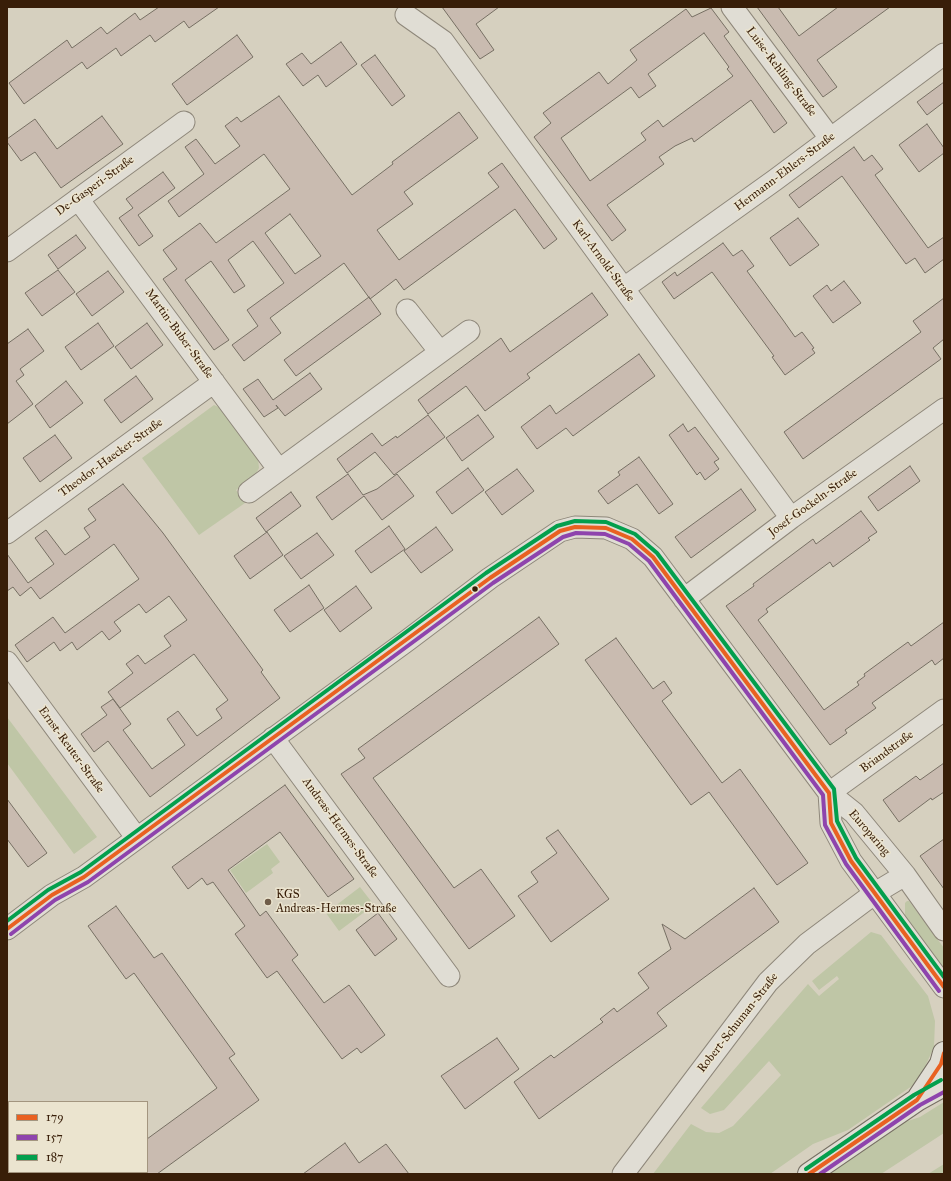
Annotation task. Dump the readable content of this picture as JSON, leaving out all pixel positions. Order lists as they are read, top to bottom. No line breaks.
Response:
{"streets":{"street":["Luise-Rehling-Straße","Hermann-Ehlers-Straße","De-Gasperi-Straße","Karl-Arnold-Straße","Martin-Buber-Straße","Theodor-Haecker-Straße","Josef-Gockeln-Straße","Ernst-Reuter-Straße","Briandstraße","Andreas-Hermes-Straße","Europaring","Robert-Schuman-Straße"]},"crossings":[["Luise-Rehling-Straße","Hermann-Ehlers-Straße"],["Hermann-Ehlers-Straße","Karl-Arnold-Straße"],["De-Gasperi-Straße","Martin-Buber-Straße"],["Karl-Arnold-Straße","Josef-Gockeln-Straße"],["Martin-Buber-Straße","Theodor-Haecker-Straße"],["Josef-Gockeln-Straße","Europaring"],["Ernst-Reuter-Straße","Europaring"],["Briandstraße","Europaring"],["Andreas-Hermes-Straße","Europaring"],["Europaring","Robert-Schuman-Straße"]],"places":["KGS Andreas-Hermes-Straße"],"lines":["transit line 187","transit line 179","transit line 157"],"legend":["179","157","187"]}
